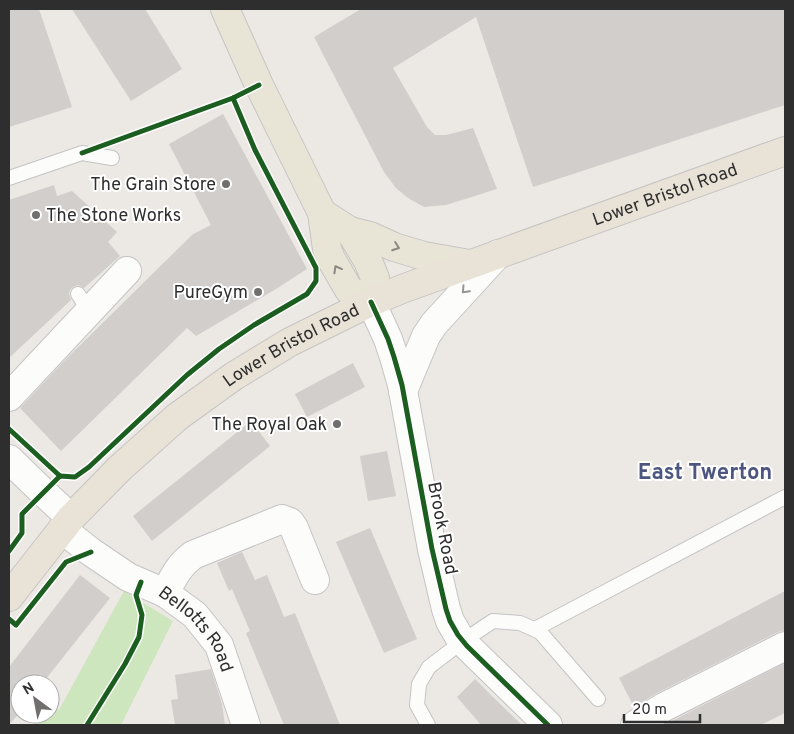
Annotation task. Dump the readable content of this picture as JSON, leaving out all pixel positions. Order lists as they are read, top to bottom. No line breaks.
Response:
{"streets":{"highway":["Lower Bristol Road"],"street":["Brook Road","Bellotts Road"]},"crossings":[["Lower Bristol Road","Brook Road"],["Lower Bristol Road","Bellotts Road"]],"districts":["East Twerton"],"places":["The Grain Store","The Stone Works","PureGym","The Royal Oak"],"scale_bar":"20 m","north":"top left"}
